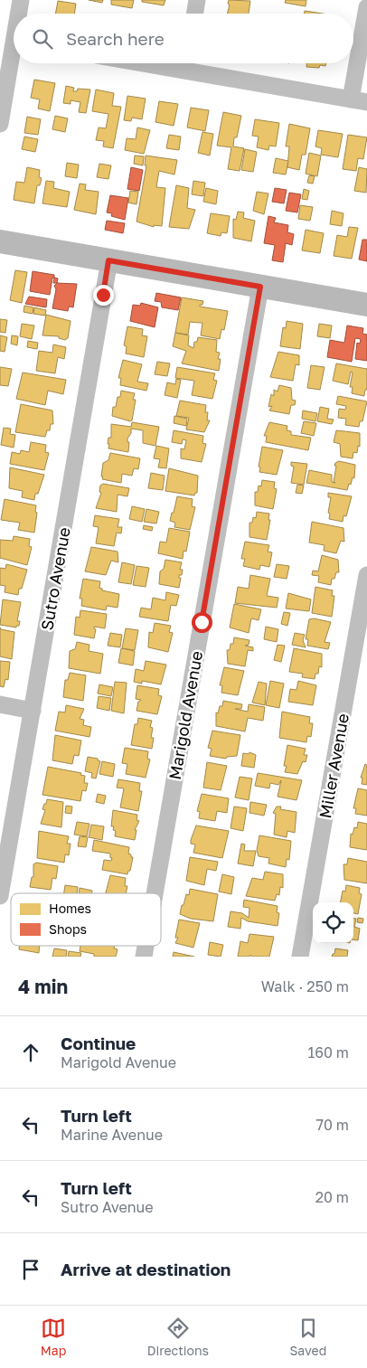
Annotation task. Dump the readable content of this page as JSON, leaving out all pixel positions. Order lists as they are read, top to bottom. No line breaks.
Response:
{"streets":{"street":["Sutro Avenue","Marigold Avenue","Miller Avenue"]},"legend":["Homes","Shops"],"page":{"search":"Search here","heading":["4 min","Walk · 250 m"],"list":[["Continue","Marigold Avenue","160 m"],["Turn left","Marine Avenue","70 m"],["Turn left","Sutro Avenue","20 m"],"Arrive at destination"],"nav":["Map","Directions","Saved"]}}
